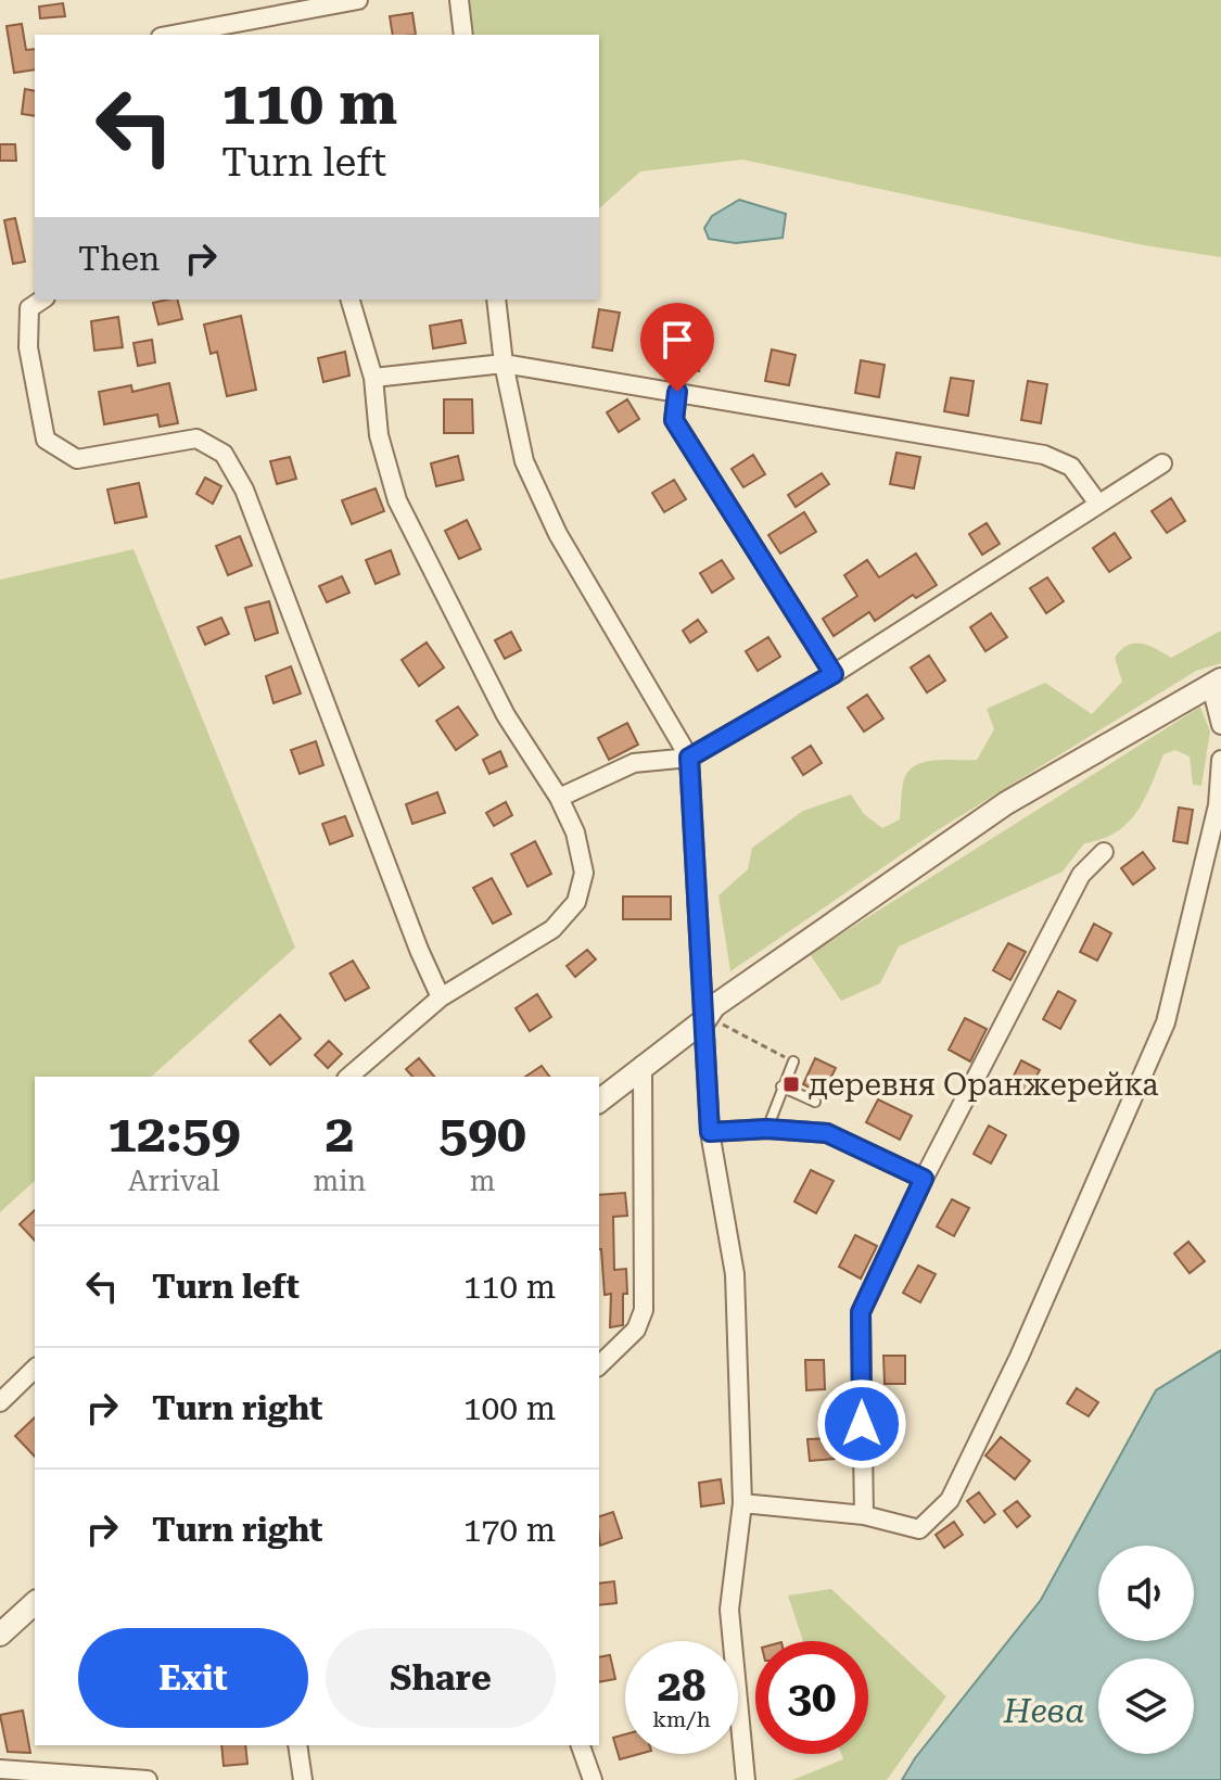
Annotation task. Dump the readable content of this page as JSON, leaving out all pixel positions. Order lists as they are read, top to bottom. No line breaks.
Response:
{"water":["Нева"],"places":{"transit":["деревня Оранжерейка"]},"page":{"turn":["110 m","Turn left"],"then":"Then","eta":["12:59","Arrival","2","min","590","m"],"list":[{"name":"Turn left","value":"110 m"},{"name":"Turn right","value":"100 m"},{"name":"Turn right","value":"170 m"}],"buttons":["Exit","Share"],"speed":"28 km/h","limit":"30"}}
